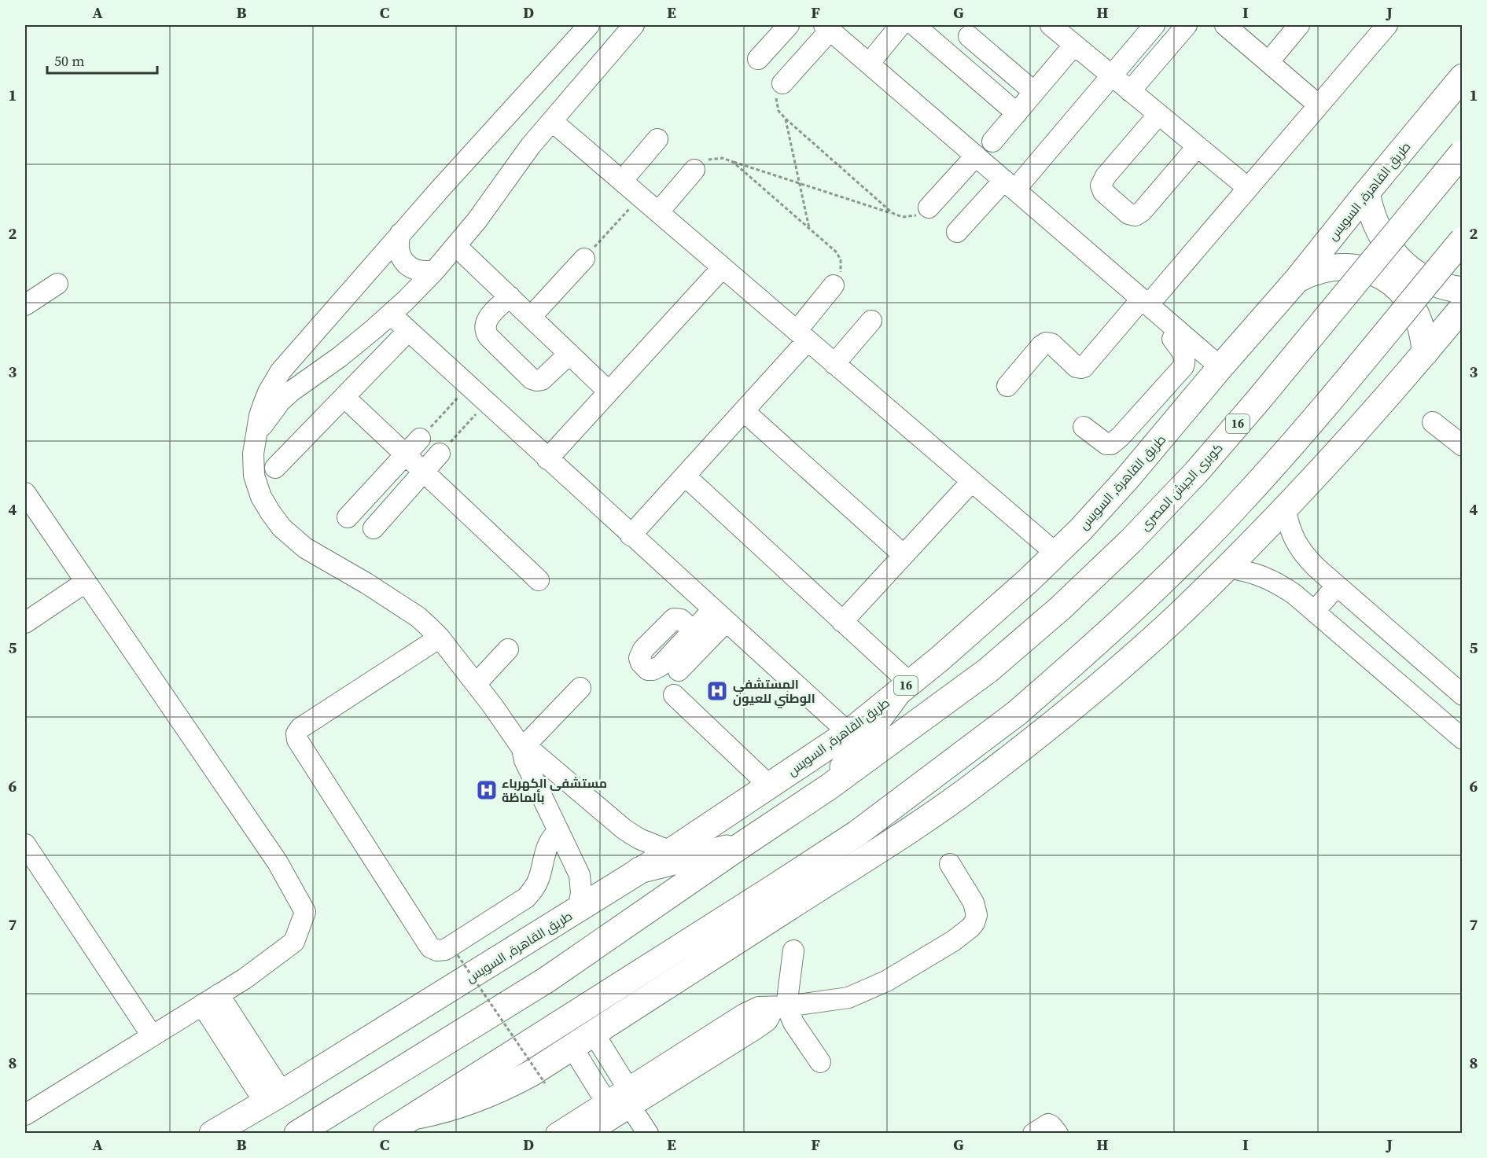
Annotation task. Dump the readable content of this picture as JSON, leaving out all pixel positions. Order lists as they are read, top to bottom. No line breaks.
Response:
{"streets":{"main road":["طريق القاهرة, السويس","16","كوبرى الجيش المصرى"]},"crossings":[["طريق القاهرة, السويس","16"],["16","كوبرى الجيش المصرى"]],"places":{"hospital":["المستشفي الوطني للعيون","مستشفى الكهرباء بألماظة"]},"scale_bar":"50 m","grid":{"columns":["A","B","C","D","E","F","G","H","I","J"],"rows":["1","2","3","4","5","6","7","8"]}}
